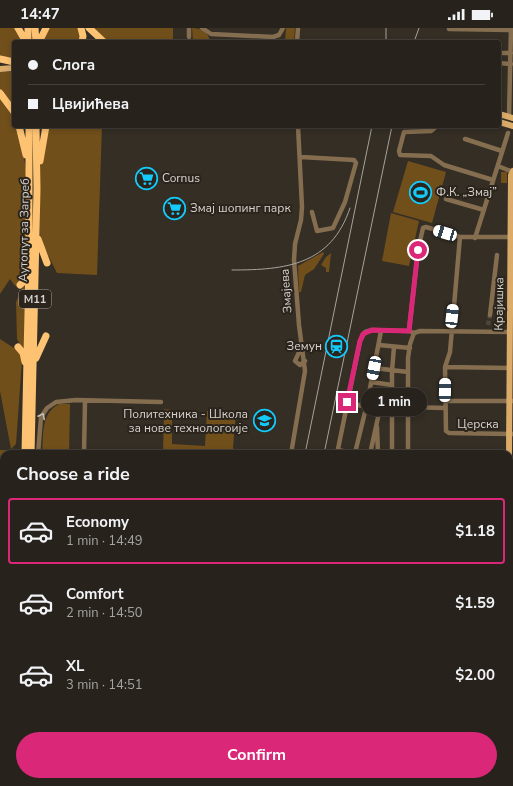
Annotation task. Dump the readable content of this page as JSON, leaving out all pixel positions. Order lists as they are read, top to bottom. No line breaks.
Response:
{"streets":{"highway":["Аутопут за Загреб","M11"],"main road":["Крајишка"],"street":["Змајева","Церска"]},"crossings":[["Крајишка","Церска"]],"places":{"supermarket":["Cornus","Змај шопинг парк"],"sports":["Ф.К. „Змај”"],"station":["Земун"],"school or university":["Политехника - Школа за нове технологоије"]},"page":{"status":"14:47","banner":["Слога","Цвијићева"],"bubble":"1 min","heading":"Choose a ride","list":[{"name":"Economy","note":"1 min · 14:49","value":"$1.18"},{"name":"Comfort","note":"2 min · 14:50","value":"$1.59"},{"name":"XL","note":"3 min · 14:51","value":"$2.00"}],"buttons":"Confirm"}}
